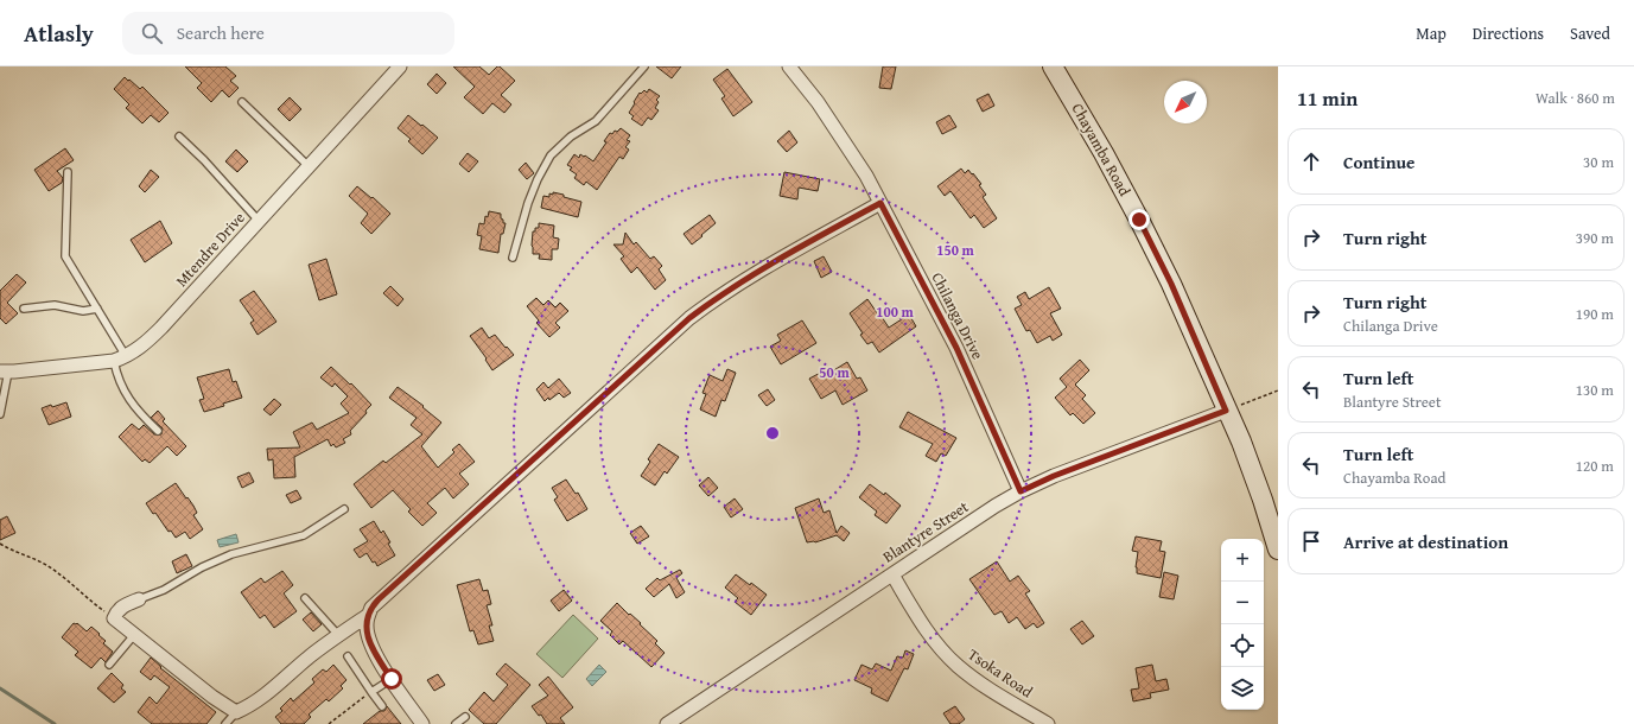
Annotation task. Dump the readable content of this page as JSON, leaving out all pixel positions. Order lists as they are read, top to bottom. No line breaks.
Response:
{"streets":{"street":["Chayamba Road","Mtendre Drive","Chilanga Drive","Blantyre Street","Tsoka Road"]},"crossings":[["Chayamba Road","Blantyre Street"],["Chilanga Drive","Blantyre Street"],["Blantyre Street","Tsoka Road"]],"north":"bottom left","page":{"header":"Atlasly","search":"Search here","nav":["Map","Directions","Saved"],"heading":["11 min","Walk · 860 m"],"list":[["Continue","30 m"],["Turn right","390 m"],["Turn right","Chilanga Drive","190 m"],["Turn left","Blantyre Street","130 m"],["Turn left","Chayamba Road","120 m"],"Arrive at destination"],"map_buttons":["+","−"]},"rings":["150 m","100 m","50 m"]}
